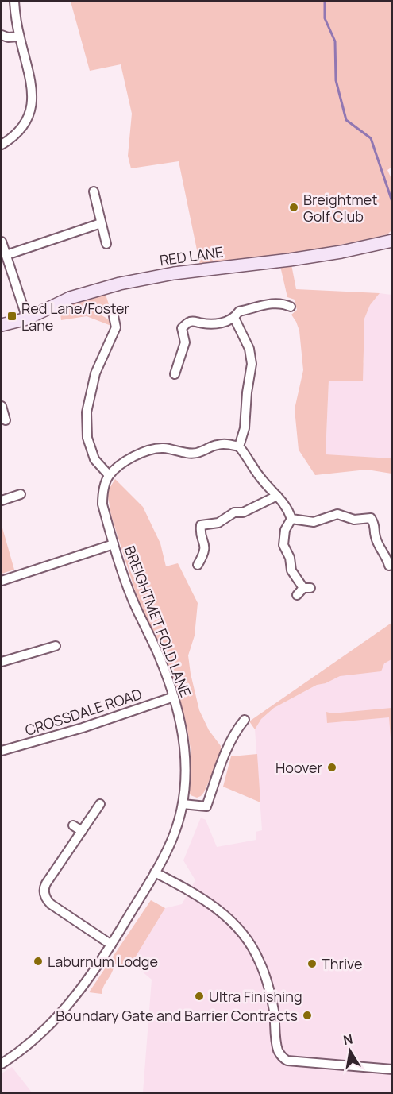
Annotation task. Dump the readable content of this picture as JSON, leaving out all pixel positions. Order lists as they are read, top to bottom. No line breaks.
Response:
{"streets":{"street":["RED LANE","BREIGHTMET FOLD LANE","CROSSDALE ROAD"]},"crossings":[["BREIGHTMET FOLD LANE","CROSSDALE ROAD"]],"places":{"other":["Breightmet Golf Club","Hoover","Laburnum Lodge","Thrive","Ultra Finishing","Boundary Gate and Barrier Contracts"],"transit":["Red Lane/Foster Lane"]},"north":"top"}
